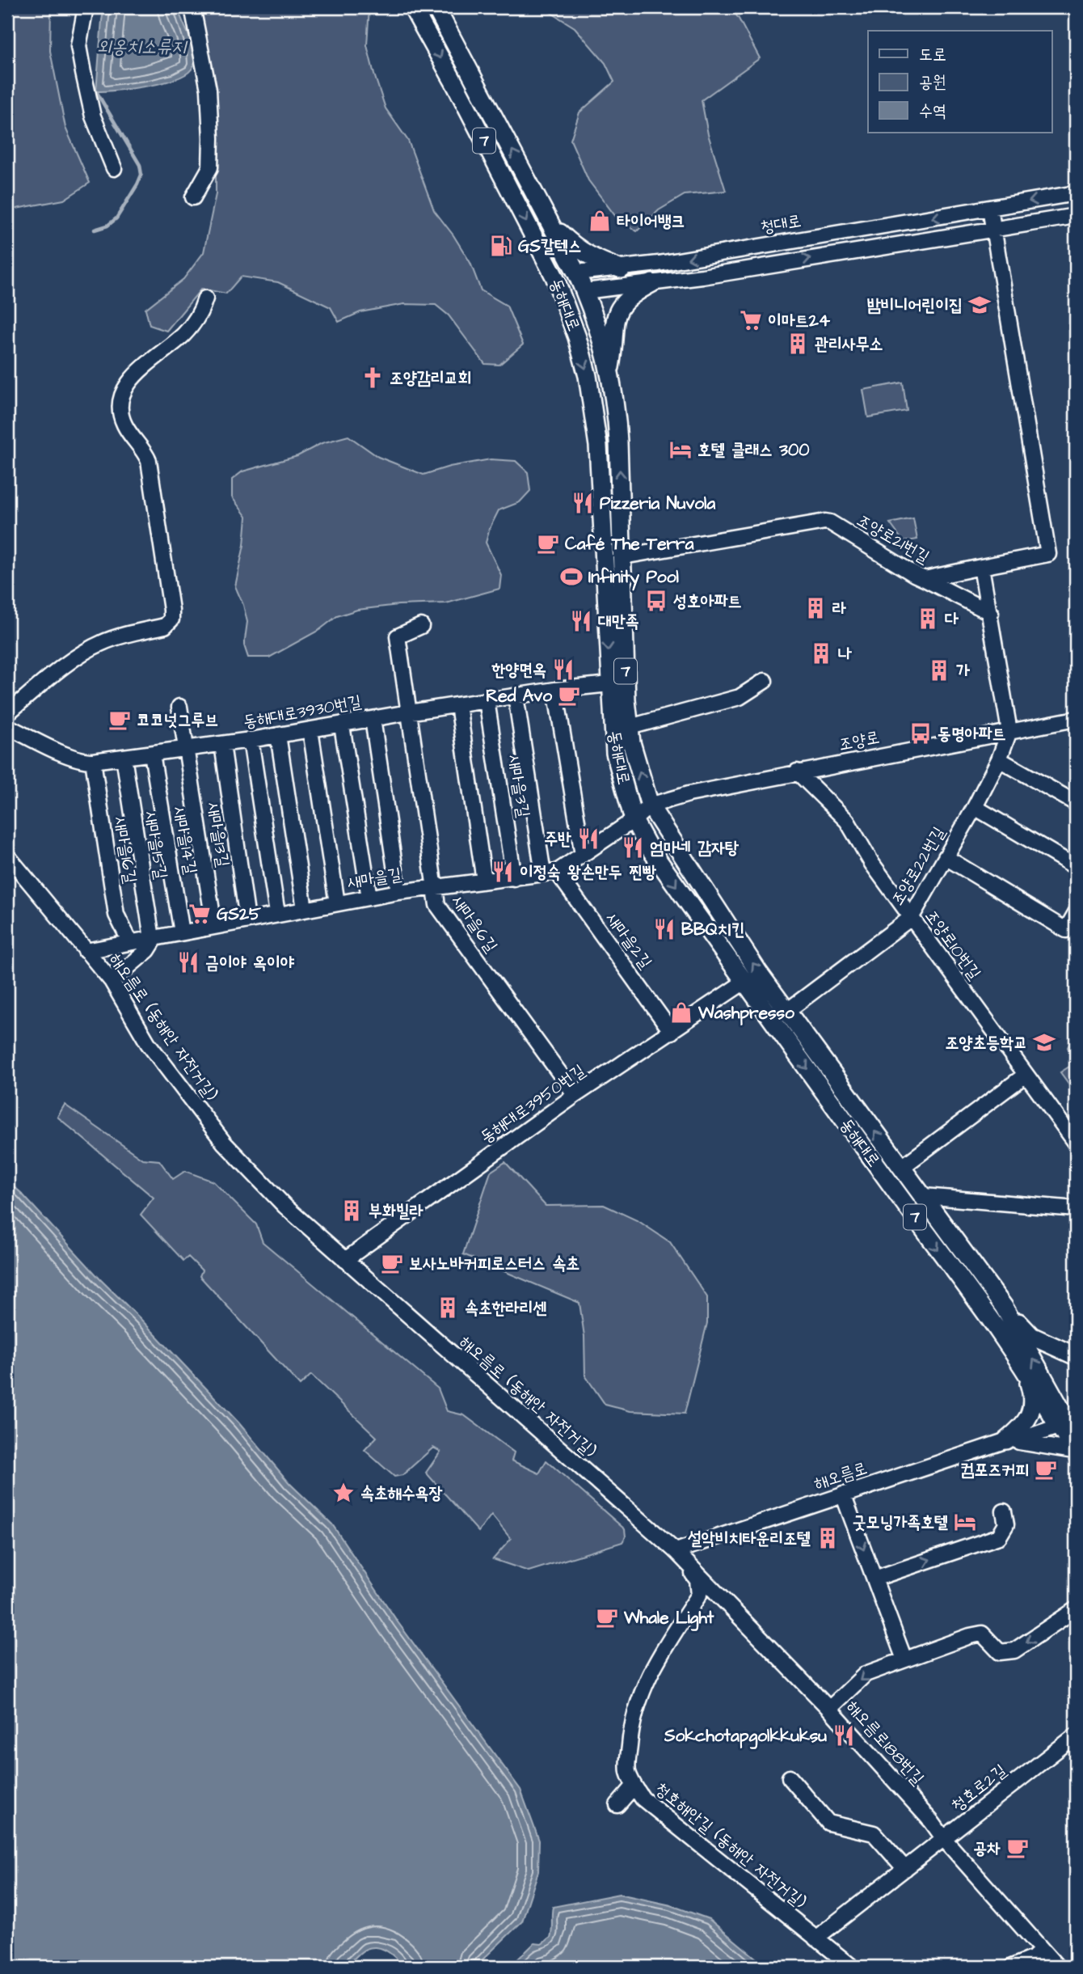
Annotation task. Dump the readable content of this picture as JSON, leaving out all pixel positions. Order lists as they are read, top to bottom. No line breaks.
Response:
{"streets":{"main road":["7","동해대로"],"street":["청대로","조양로21번길","동해대로3930번길","조양로","새마을3길","새마을13길","새마을14길","새마을15길","새마을16길","조양로22번길","새마을길","새마을6길","새마을2길","조양로10번길","해오름로 (동해안 자전거길)","동해대로3950번길","해오름로","해오름로188번길","청호로2길","청호해안길 (동해안 자전거길)"]},"crossings":[["청대로","동해대로"],["동해대로","조양로21번길"],["동해대로","동해대로3930번길"],["동해대로","조양로"],["동해대로","조양로22번길"],["동해대로","새마을길"],["동해대로","조양로10번길"],["동해대로","동해대로3950번길"],["동해대로","해오름로"],["동해대로3930번길","새마을3길"],["동해대로3930번길","새마을13길"],["동해대로3930번길","새마을14길"],["동해대로3930번길","새마을15길"],["동해대로3930번길","새마을16길"],["동해대로3930번길","새마을6길"],["동해대로3930번길","새마을2길"],["조양로","조양로22번길"],["조양로","새마을길"],["조양로","조양로10번길"],["새마을3길","새마을길"],["새마을13길","새마을길"],["새마을14길","새마을길"],["새마을15길","새마을길"],["새마을16길","새마을길"],["조양로22번길","조양로10번길"],["새마을길","새마을6길"],["새마을길","새마을2길"],["새마을길","해오름로 (동해안 자전거길)"],["새마을6길","동해대로3950번길"],["새마을2길","동해대로3950번길"],["해오름로 (동해안 자전거길)","동해대로3950번길"],["해오름로 (동해안 자전거길)","해오름로"],["해오름로 (동해안 자전거길)","해오름로188번길"],["해오름로 (동해안 자전거길)","청호해안길 (동해안 자전거길)"],["해오름로","해오름로188번길"],["해오름로","청호해안길 (동해안 자전거길)"],["해오름로188번길","청호로2길"],["해오름로188번길","청호해안길 (동해안 자전거길)"],["청호로2길","청호해안길 (동해안 자전거길)"]],"water":["외옹치소류지"],"places":{"shop":["타이어뱅크","Washpresso"],"fuel station":["GS칼텍스"],"school or university":["밤비니어린이집","조양초등학교"],"supermarket":["이마트24","GS25"],"building":["관리사무소","라","다","나","가","부화빌라","속초한라리센","설악비치타운리조텔"],"church":["조양감리교회"],"hotel":["호텔 클래스 300","굿모닝가족호텔"],"restaurant":["Pizzeria Nuvola","대만족","한양면옥","주반","엄마네 감자탕","이정숙 왕손만두 찐빵","BBQ치킨","금이야 옥이야","Sokchotapgolkkuksu"],"cafe":["Café The Terra","Red Avo","코코넛그루브","보사노바커피로스터스 속초","컴포즈커피","Whale Light","공차"],"sports":["Infinity Pool"],"bus stop":["성호아파트","동명아파트"],"place":["속초해수욕장"]},"legend":["도로","공원","수역"]}
